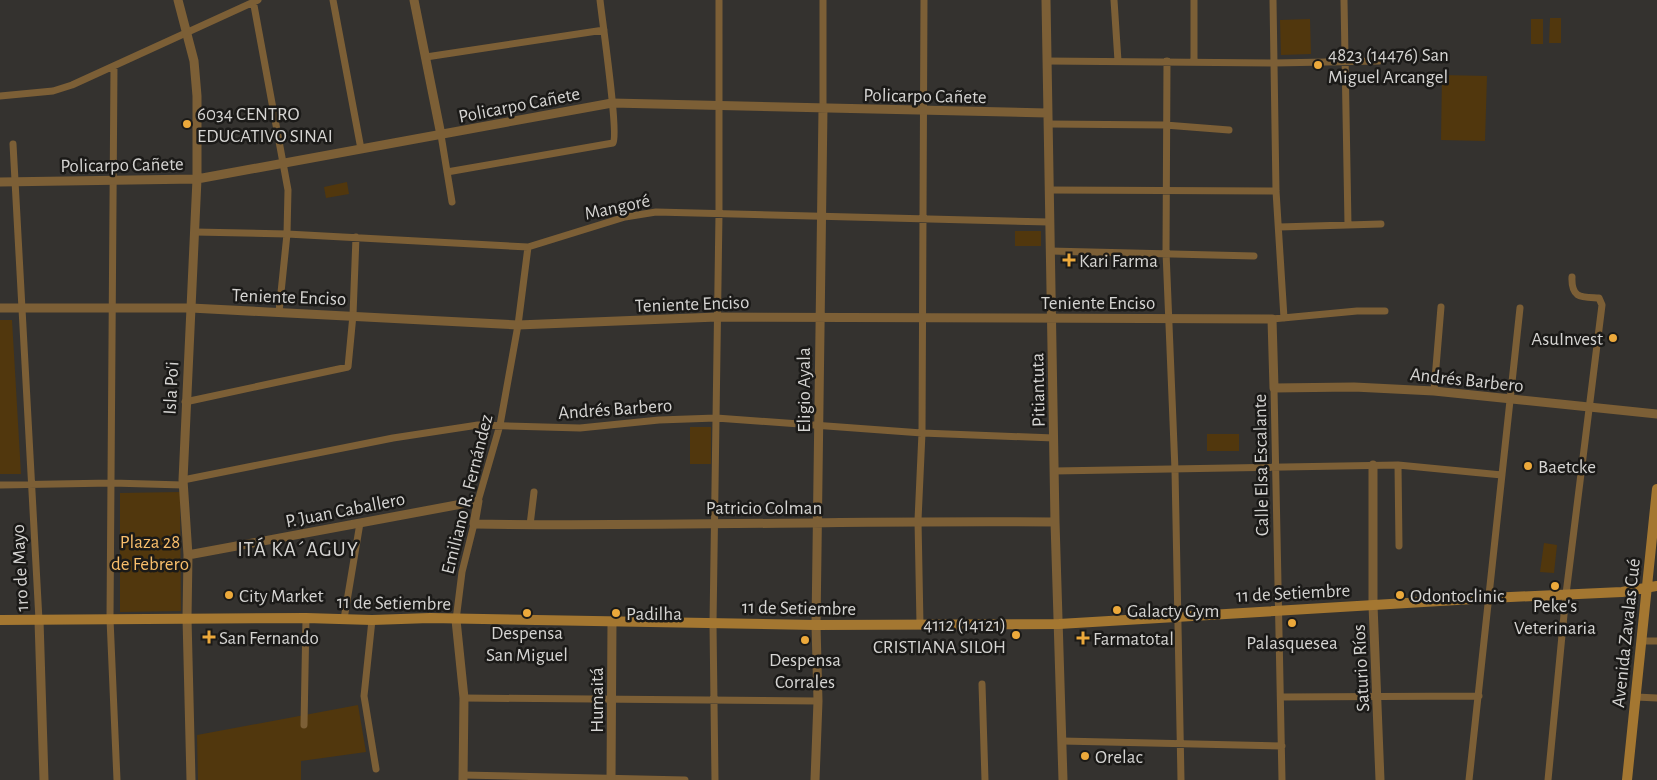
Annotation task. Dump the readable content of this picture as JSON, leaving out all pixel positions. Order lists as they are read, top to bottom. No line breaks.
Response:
{"streets":{"main road":["11 de Setiembre","Avenida Zavalas Cué"],"street":["Policarpo Cañete","Mangoré","Teniente Enciso","Andrés Barbero","Isla Po'i","Eligio Ayala","Pitiantuta","Calle Elsa Escalante","Emiliano R. Fernández","Patricio Colman","P. Juan Caballero","1ro de Mayo","Saturio Ríos","Humaitá"]},"crossings":[["Policarpo Cañete","Isla Po'i"],["Policarpo Cañete","Eligio Ayala"],["Policarpo Cañete","Pitiantuta"],["Policarpo Cañete","1ro de Mayo"],["Mangoré","Isla Po'i"],["Mangoré","Eligio Ayala"],["Mangoré","Pitiantuta"],["Mangoré","Emiliano R. Fernández"],["Teniente Enciso","Isla Po'i"],["Teniente Enciso","Eligio Ayala"],["Teniente Enciso","Pitiantuta"],["Teniente Enciso","Calle Elsa Escalante"],["Teniente Enciso","Emiliano R. Fernández"],["Teniente Enciso","1ro de Mayo"],["Andrés Barbero","Isla Po'i"],["Andrés Barbero","Eligio Ayala"],["Andrés Barbero","Pitiantuta"],["Andrés Barbero","Calle Elsa Escalante"],["Andrés Barbero","Emiliano R. Fernández"],["Andrés Barbero","1ro de Mayo"],["Isla Po'i","P. Juan Caballero"],["Isla Po'i","11 de Setiembre"],["Eligio Ayala","Patricio Colman"],["Eligio Ayala","11 de Setiembre"],["Pitiantuta","Patricio Colman"],["Pitiantuta","11 de Setiembre"],["Calle Elsa Escalante","11 de Setiembre"],["Emiliano R. Fernández","Patricio Colman"],["Emiliano R. Fernández","P. Juan Caballero"],["Emiliano R. Fernández","11 de Setiembre"],["1ro de Mayo","11 de Setiembre"],["11 de Setiembre","Avenida Zavalas Cué"],["11 de Setiembre","Saturio Ríos"],["11 de Setiembre","Humaitá"]],"districts":["ITÁ KA´AGUY"],"parks":["Plaza 28 de Febrero"],"places":{"other":["4823 (14476) San Miguel Arcangel","6034 CENTRO EDUCATIVO SINAI","AsuInvest","Baetcke","Peke's Veterinaria","City Market","Odontoclinic","Galacty Gym","Despensa San Miguel","Padilha","Palasquesea","4112 (14121) CRISTIANA SILOH","Despensa Corrales","Orelac"],"health":["Kari Farma","San Fernando","Farmatotal"]}}
